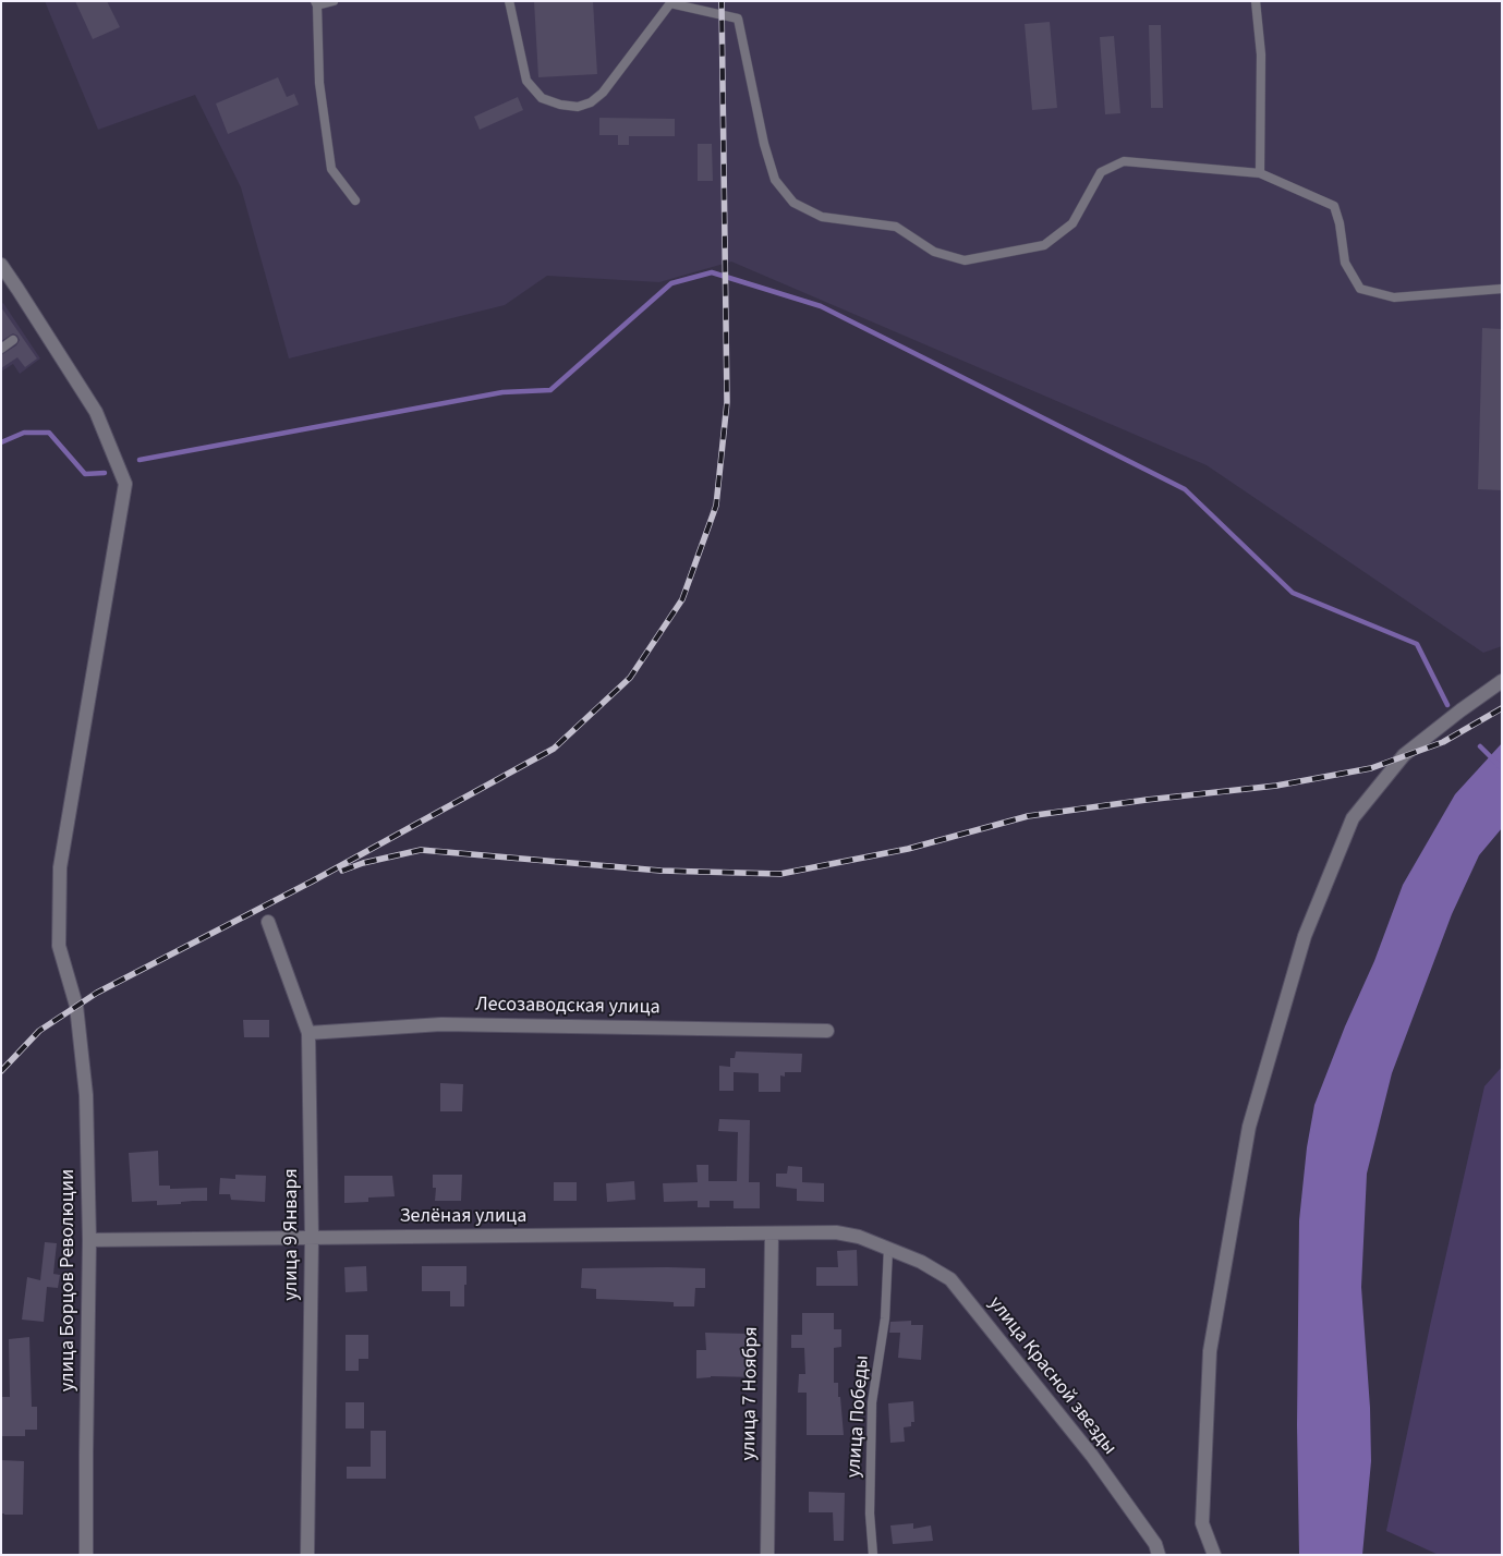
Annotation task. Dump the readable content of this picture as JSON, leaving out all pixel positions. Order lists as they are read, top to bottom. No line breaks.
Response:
{"streets":{"street":["Лесозаводская улица","Зелёная улица","улица 9 Января","улица Борцов Революции","улица Красной звезды","улица 7 Ноября"],"lane":["улица Победы"]},"crossings":[["Лесозаводская улица","улица 9 Января"],["Зелёная улица","улица 9 Января"],["Зелёная улица","улица Борцов Революции"],["Зелёная улица","улица Красной звезды"],["Зелёная улица","улица 7 Ноября"],["улица Красной звезды","улица Победы"]]}
